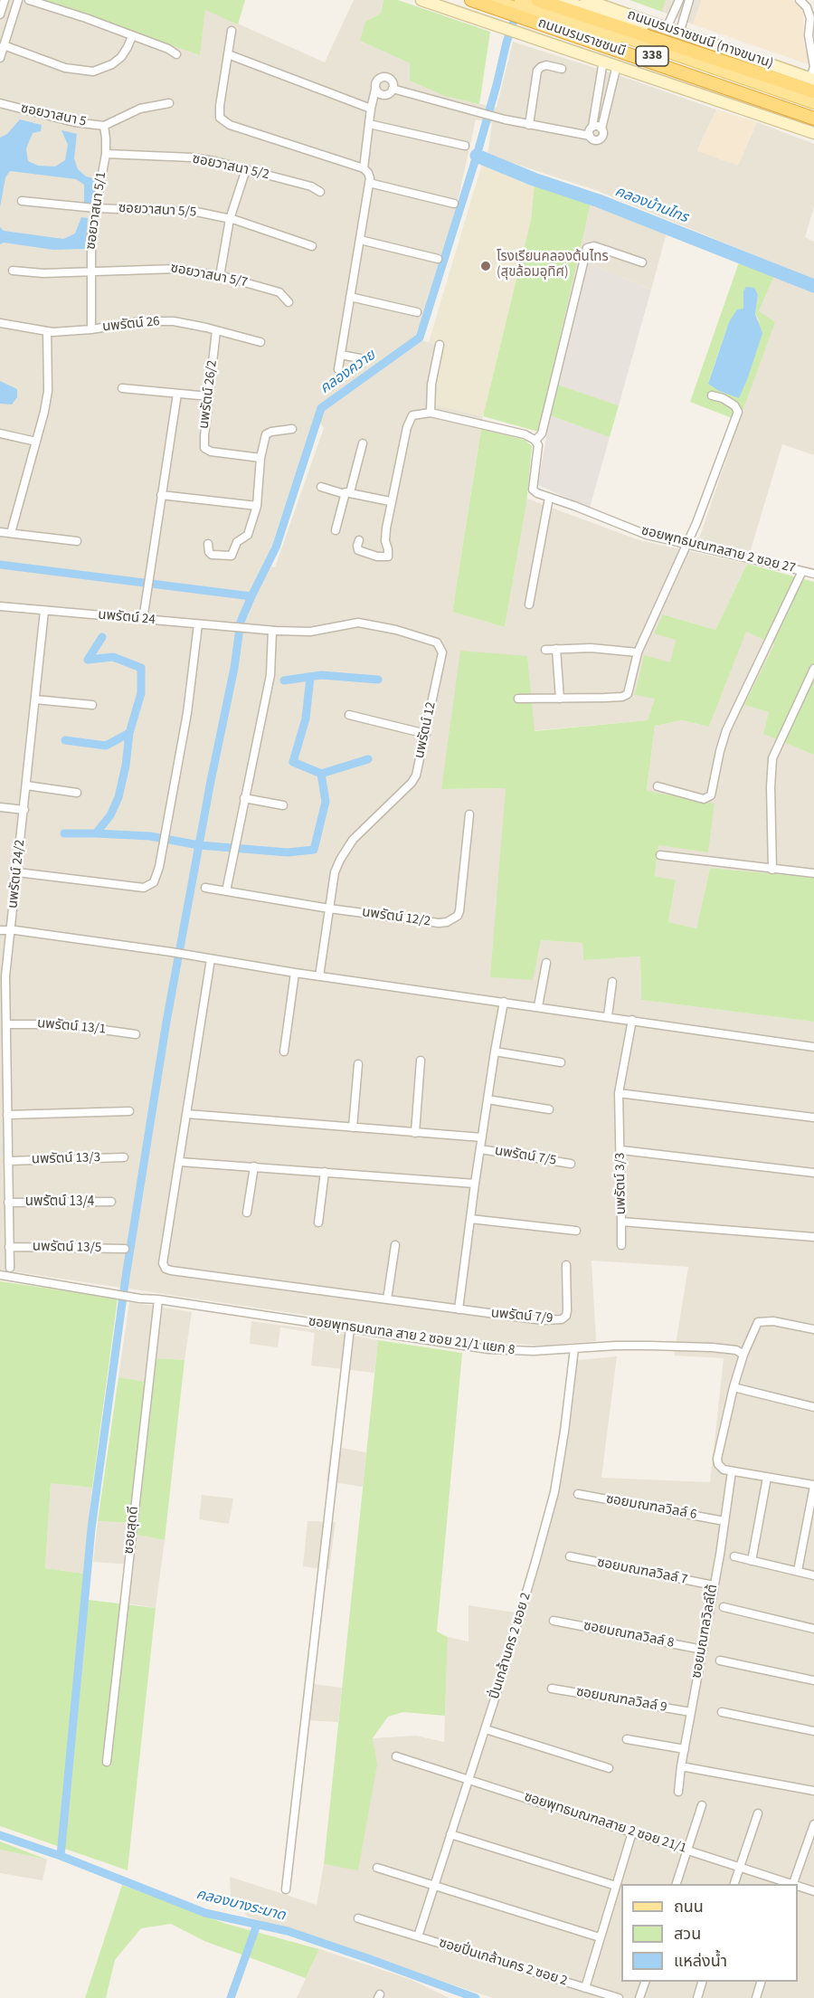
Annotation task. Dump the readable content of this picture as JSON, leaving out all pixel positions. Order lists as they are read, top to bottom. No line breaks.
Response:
{"streets":{"highway":["ถนนบรมราชชนนี","338"],"main road":["ถนนบรมราชชนนี (ทางขนาน)"],"street":["ซอยวาสนา 5","ซอยวาสนา 5/2","ซอยวาสนา 5/1","ซอยวาสนา 5/5","ซอยวาสนา 5/7","นพรัตน์ 26","นพรัตน์ 26/2","ซอยพุทธมณฑลสาย 2 ซอย 27","นพรัตน์ 24","นพรัตน์ 12","นพรัตน์ 24/2","นพรัตน์ 12/2","นพรัตน์ 13/1","นพรัตน์ 7/5","นพรัตน์ 13/3","นพรัตน์ 3/3","นพรัตน์ 13/4","นพรัตน์ 13/5","นพรัตน์ 7/9","ซอยพุทธมณฑล สาย 2 ซอย 21/1 แยก 8","ซอยมณฑลวิลล์ 6","ซอยสุดดี","ซอยมณฑลวิลล์ 7","ซอยมณฑลวิลล์ใต้","ซอยมณฑลวิลล์ 8","ปิ่นเกล้านคร 2 ซอย 2","ซอยมณฑลวิลล์ 9","ซอยพุทธมณฑลสาย 2 ซอย 21/1","ซอยปิ่นเกล้านคร 2 ซอย 2"]},"crossings":[["ถนนบรมราชชนนี","338"],["ซอยวาสนา 5","ซอยวาสนา 5/1"],["ซอยวาสนา 5/2","ซอยวาสนา 5/1"],["ซอยวาสนา 5/1","ซอยวาสนา 5/5"],["ซอยวาสนา 5/1","ซอยวาสนา 5/7"],["ซอยวาสนา 5/1","นพรัตน์ 26"],["นพรัตน์ 26","นพรัตน์ 26/2"],["นพรัตน์ 24","นพรัตน์ 12"],["นพรัตน์ 24","นพรัตน์ 24/2"],["นพรัตน์ 12","นพรัตน์ 12/2"],["นพรัตน์ 24/2","นพรัตน์ 13/1"],["นพรัตน์ 24/2","นพรัตน์ 13/3"],["นพรัตน์ 24/2","นพรัตน์ 13/4"],["นพรัตน์ 24/2","นพรัตน์ 13/5"],["ซอยพุทธมณฑล สาย 2 ซอย 21/1 แยก 8","ซอยสุดดี"],["ซอยพุทธมณฑล สาย 2 ซอย 21/1 แยก 8","ปิ่นเกล้านคร 2 ซอย 2"],["ซอยมณฑลวิลล์ 6","ซอยมณฑลวิลล์ใต้"],["ซอยมณฑลวิลล์ 7","ซอยมณฑลวิลล์ใต้"],["ซอยมณฑลวิลล์ใต้","ซอยมณฑลวิลล์ 8"],["ซอยมณฑลวิลล์ใต้","ซอยมณฑลวิลล์ 9"],["ปิ่นเกล้านคร 2 ซอย 2","ซอยพุทธมณฑลสาย 2 ซอย 21/1"],["ปิ่นเกล้านคร 2 ซอย 2","ซอยปิ่นเกล้านคร 2 ซอย 2"]],"water":["คลองบ้านไทร","คลองควาย","คลองบางระมาด"],"places":["โรงเรียนคลองต้นไทร (สุขล้อมอุทิศ)"],"legend":["ถนน","สวน","แหล่งน้ำ"]}
